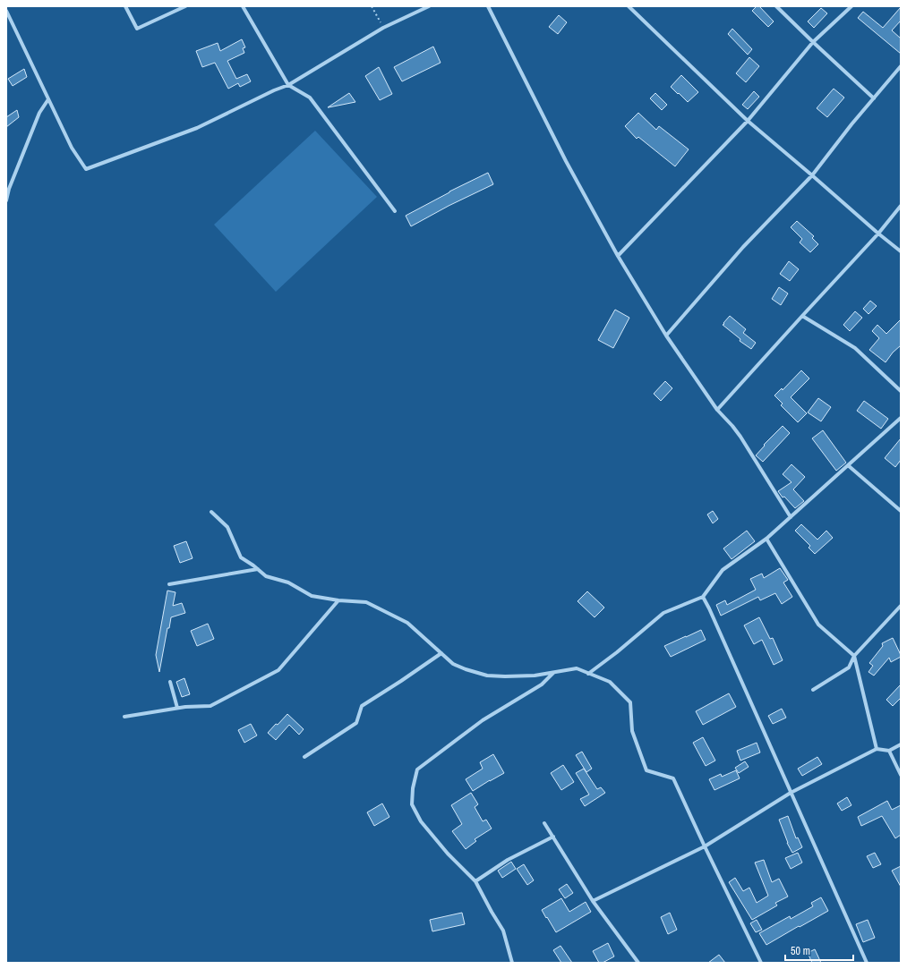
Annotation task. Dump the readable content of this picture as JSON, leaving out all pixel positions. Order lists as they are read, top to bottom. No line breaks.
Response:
{"scale_bar":"50 m"}
